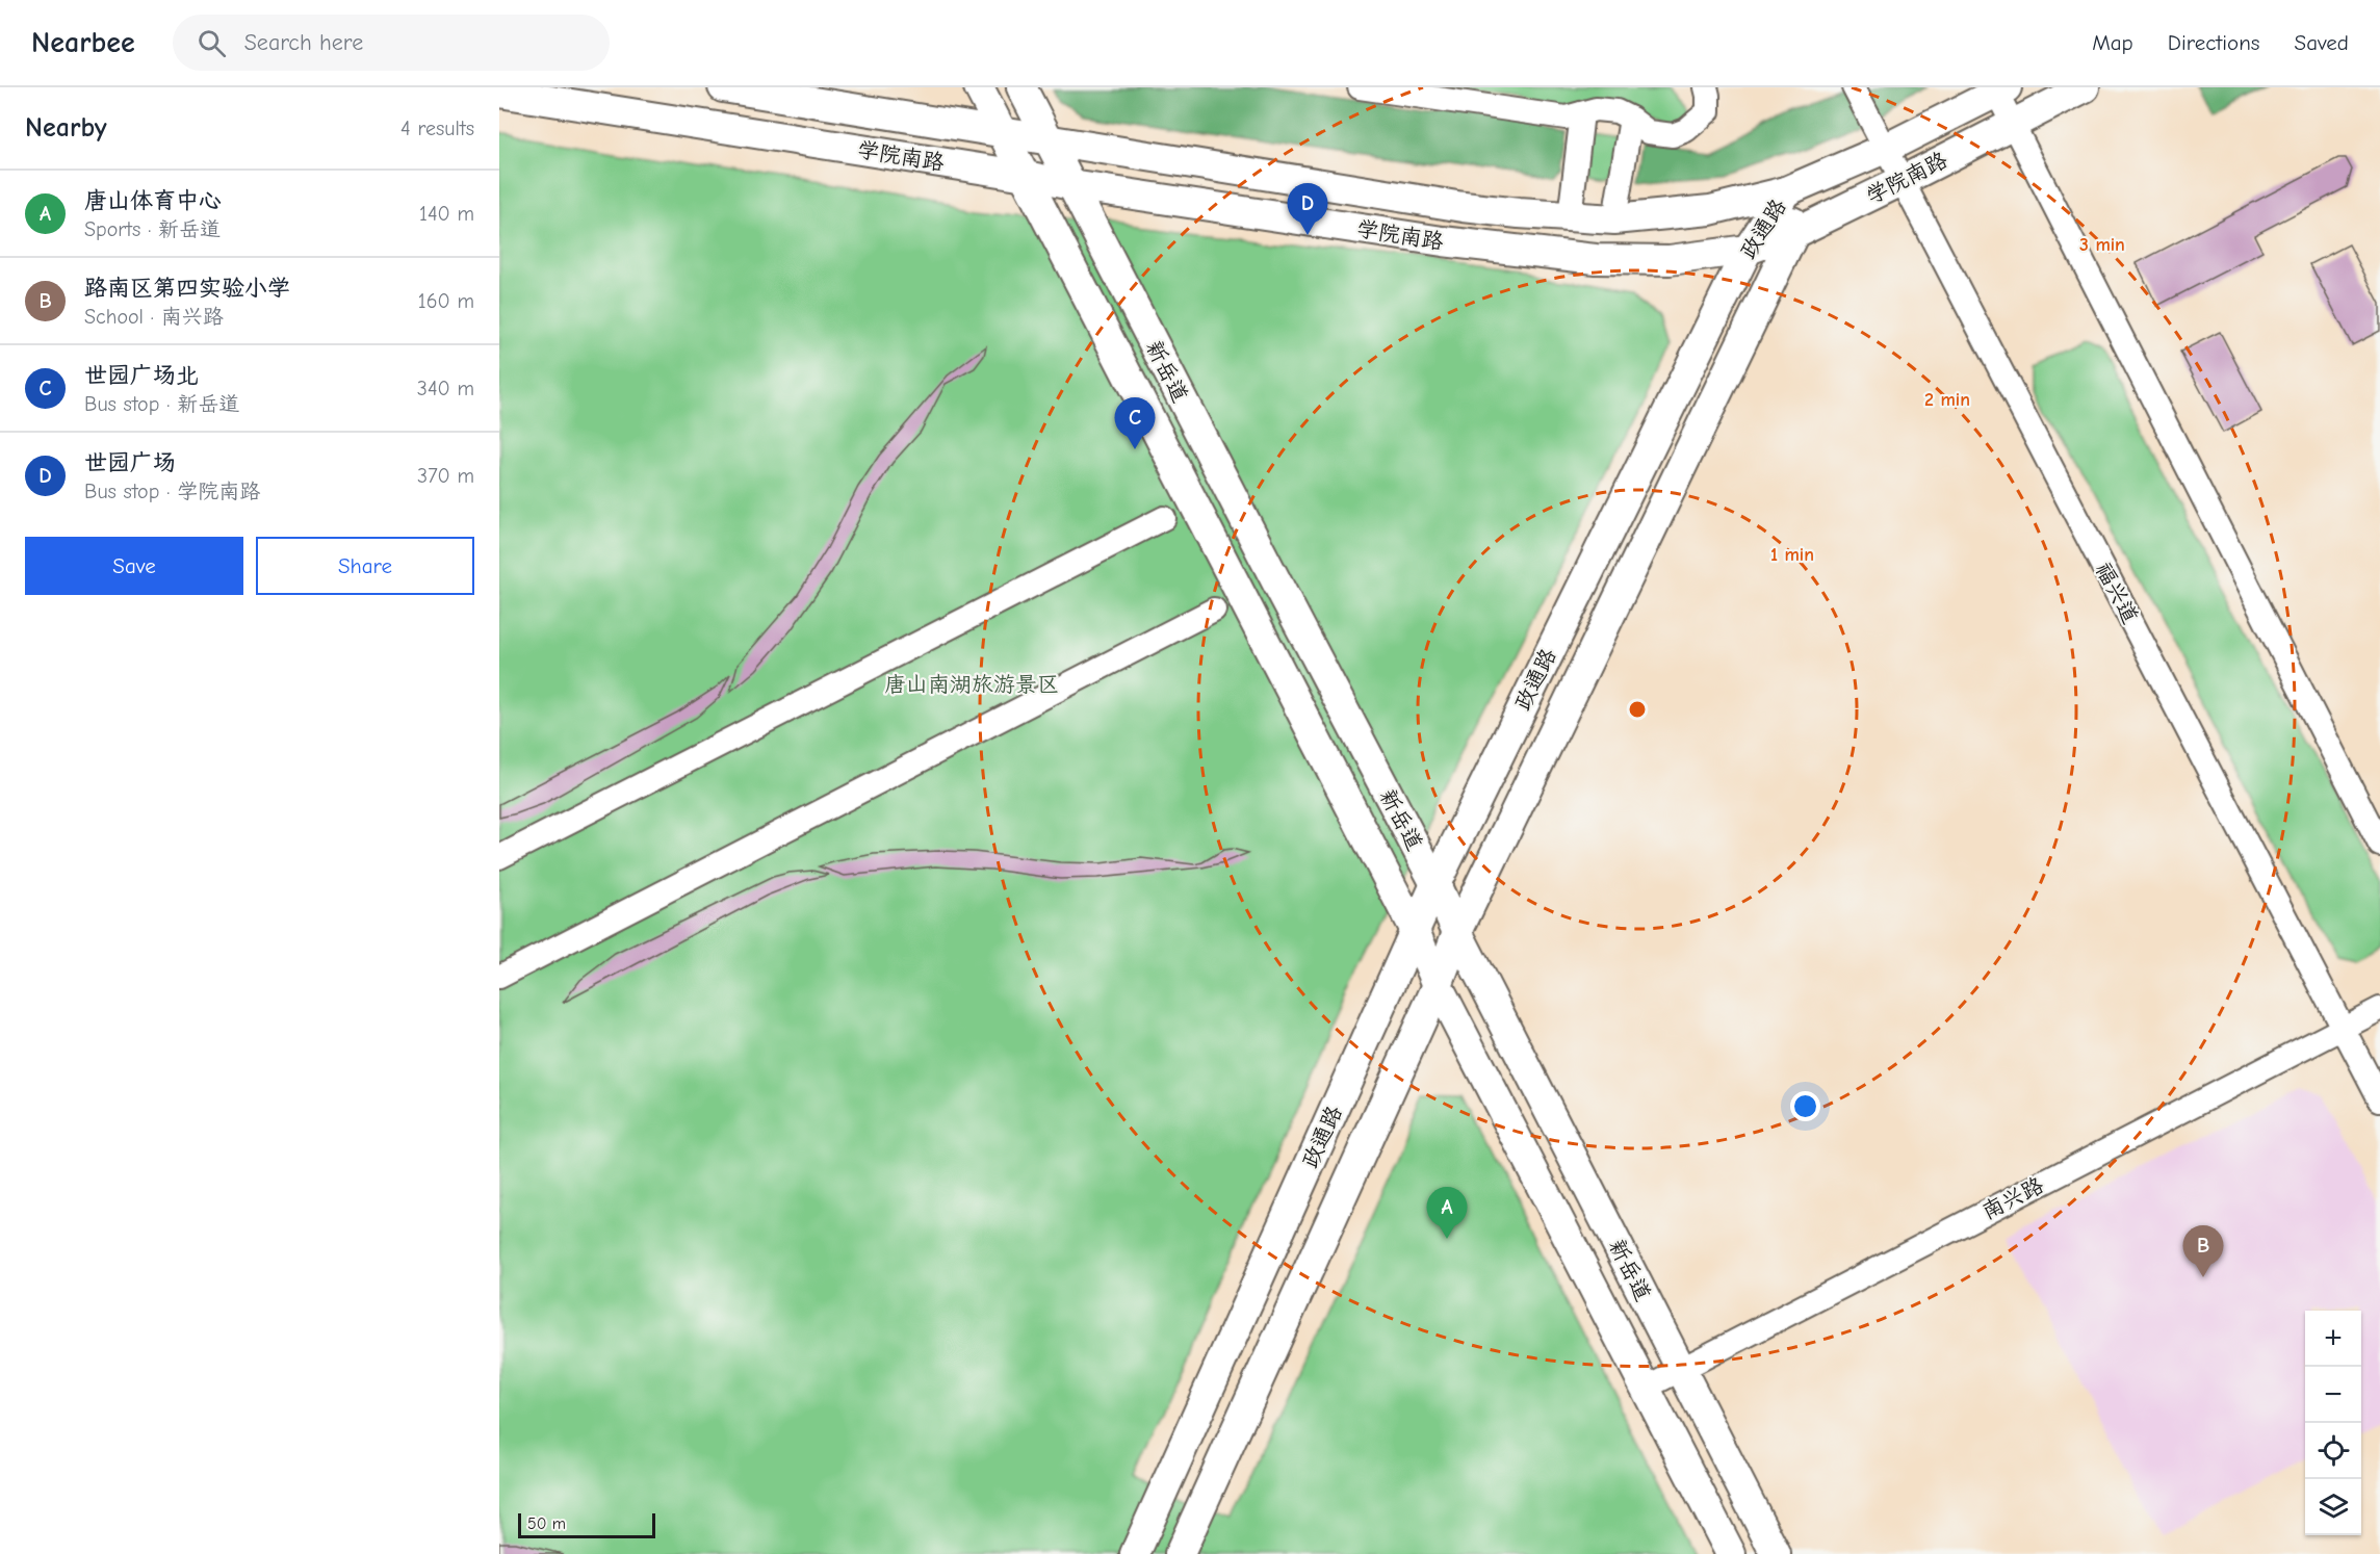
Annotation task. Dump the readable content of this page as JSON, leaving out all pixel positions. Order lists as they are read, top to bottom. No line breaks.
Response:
{"streets":{"main road":["学院南路","政通路","新岳道"],"street":["福兴道","南兴路"]},"crossings":[["学院南路","政通路"],["学院南路","新岳道"],["学院南路","福兴道"],["政通路","新岳道"],["新岳道","南兴路"],["福兴道","南兴路"]],"parks":["唐山南湖旅游景区"],"scale_bar":"50 m","page":{"header":"Nearbee","search":"Search here","nav":["Map","Directions","Saved"],"heading":["Nearby","4 results"],"list":[{"mark":"A","name":"唐山体育中心","note":"Sports · 新岳道","value":"140 m"},{"mark":"B","name":"路南区第四实验小学","note":"School · 南兴路","value":"160 m"},{"mark":"C","name":"世园广场北","note":"Bus stop · 新岳道","value":"340 m"},{"mark":"D","name":"世园广场","note":"Bus stop · 学院南路","value":"370 m"}],"pins":["D","C","A","B"],"buttons":["Save","Share"],"map_buttons":["+","−"],"scale":"50 m"},"rings":["3 min","2 min","1 min"]}
